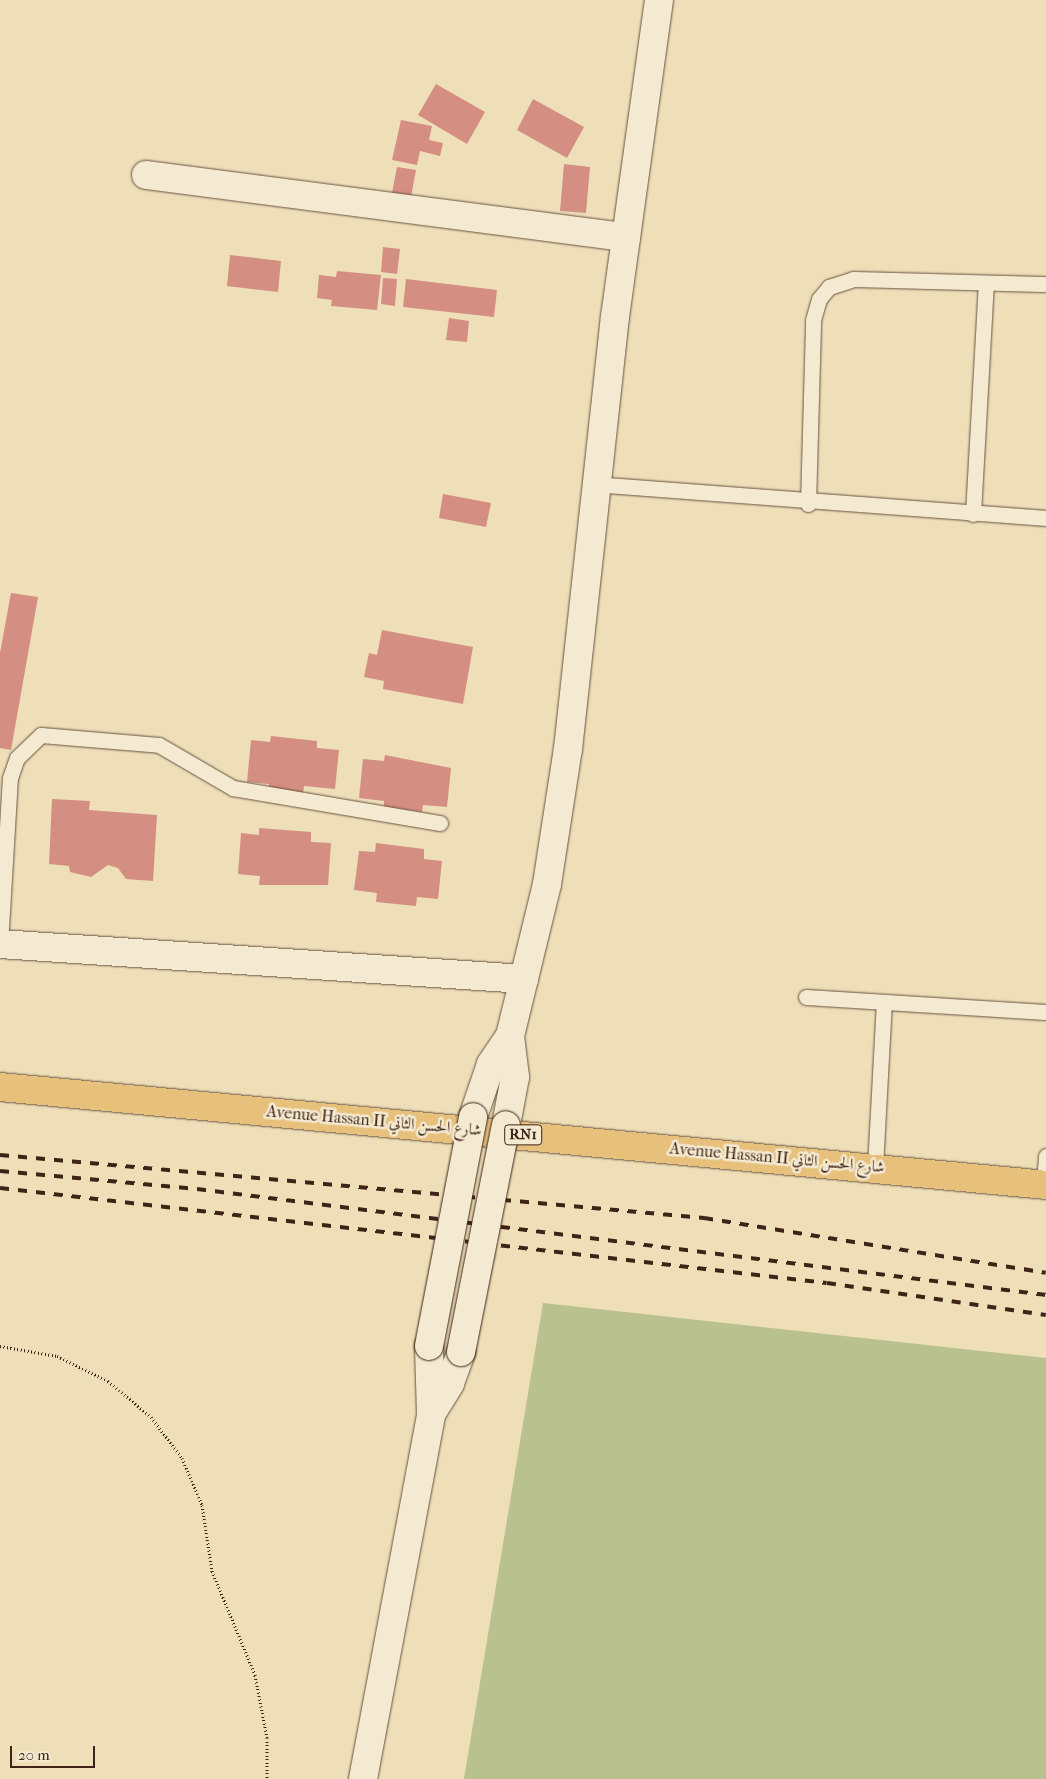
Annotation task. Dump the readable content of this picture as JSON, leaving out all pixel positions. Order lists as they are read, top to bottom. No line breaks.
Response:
{"streets":{"main road":["Avenue Hassan II شارع الحسن الثاني","RN1"]},"scale_bar":"20 m"}
